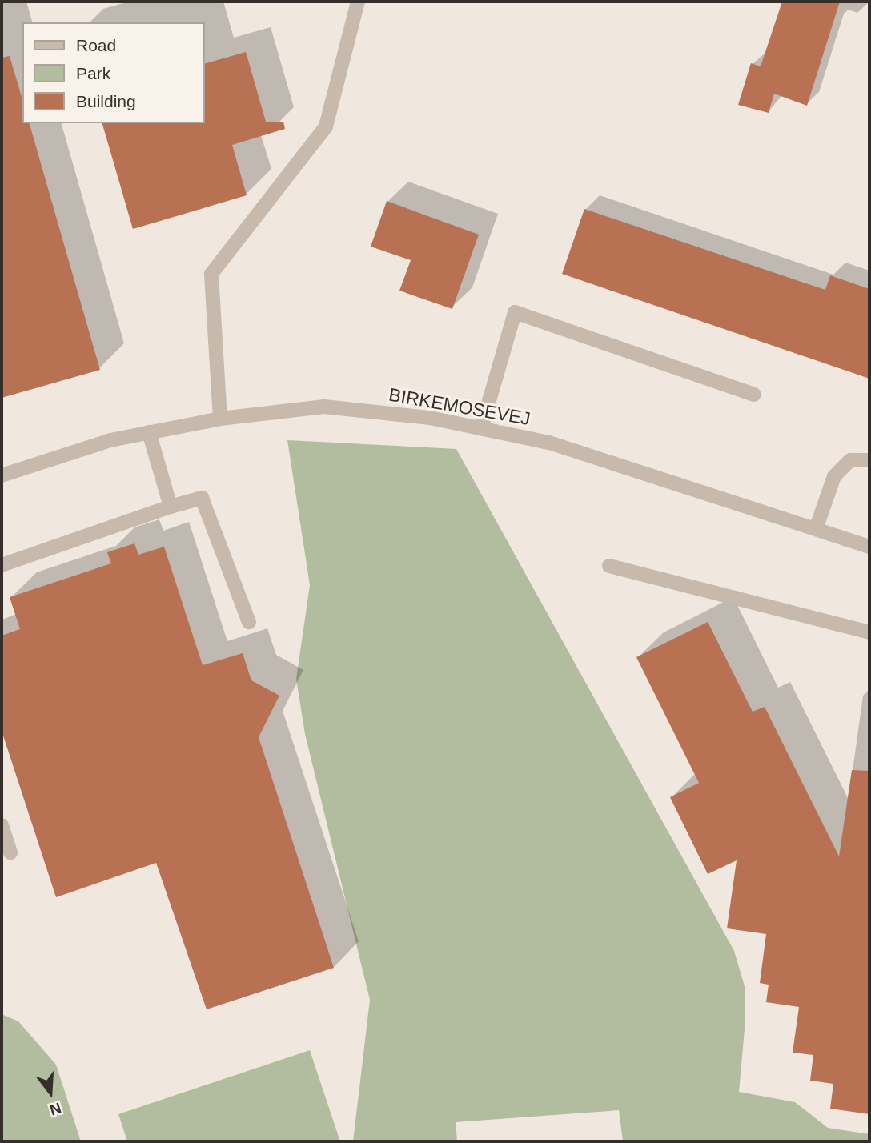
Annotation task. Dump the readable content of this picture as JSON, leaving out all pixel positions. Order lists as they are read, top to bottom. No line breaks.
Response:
{"streets":{"street":["BIRKEMOSEVEJ"]},"legend":["Road","Park","Building"],"north":"bottom"}
